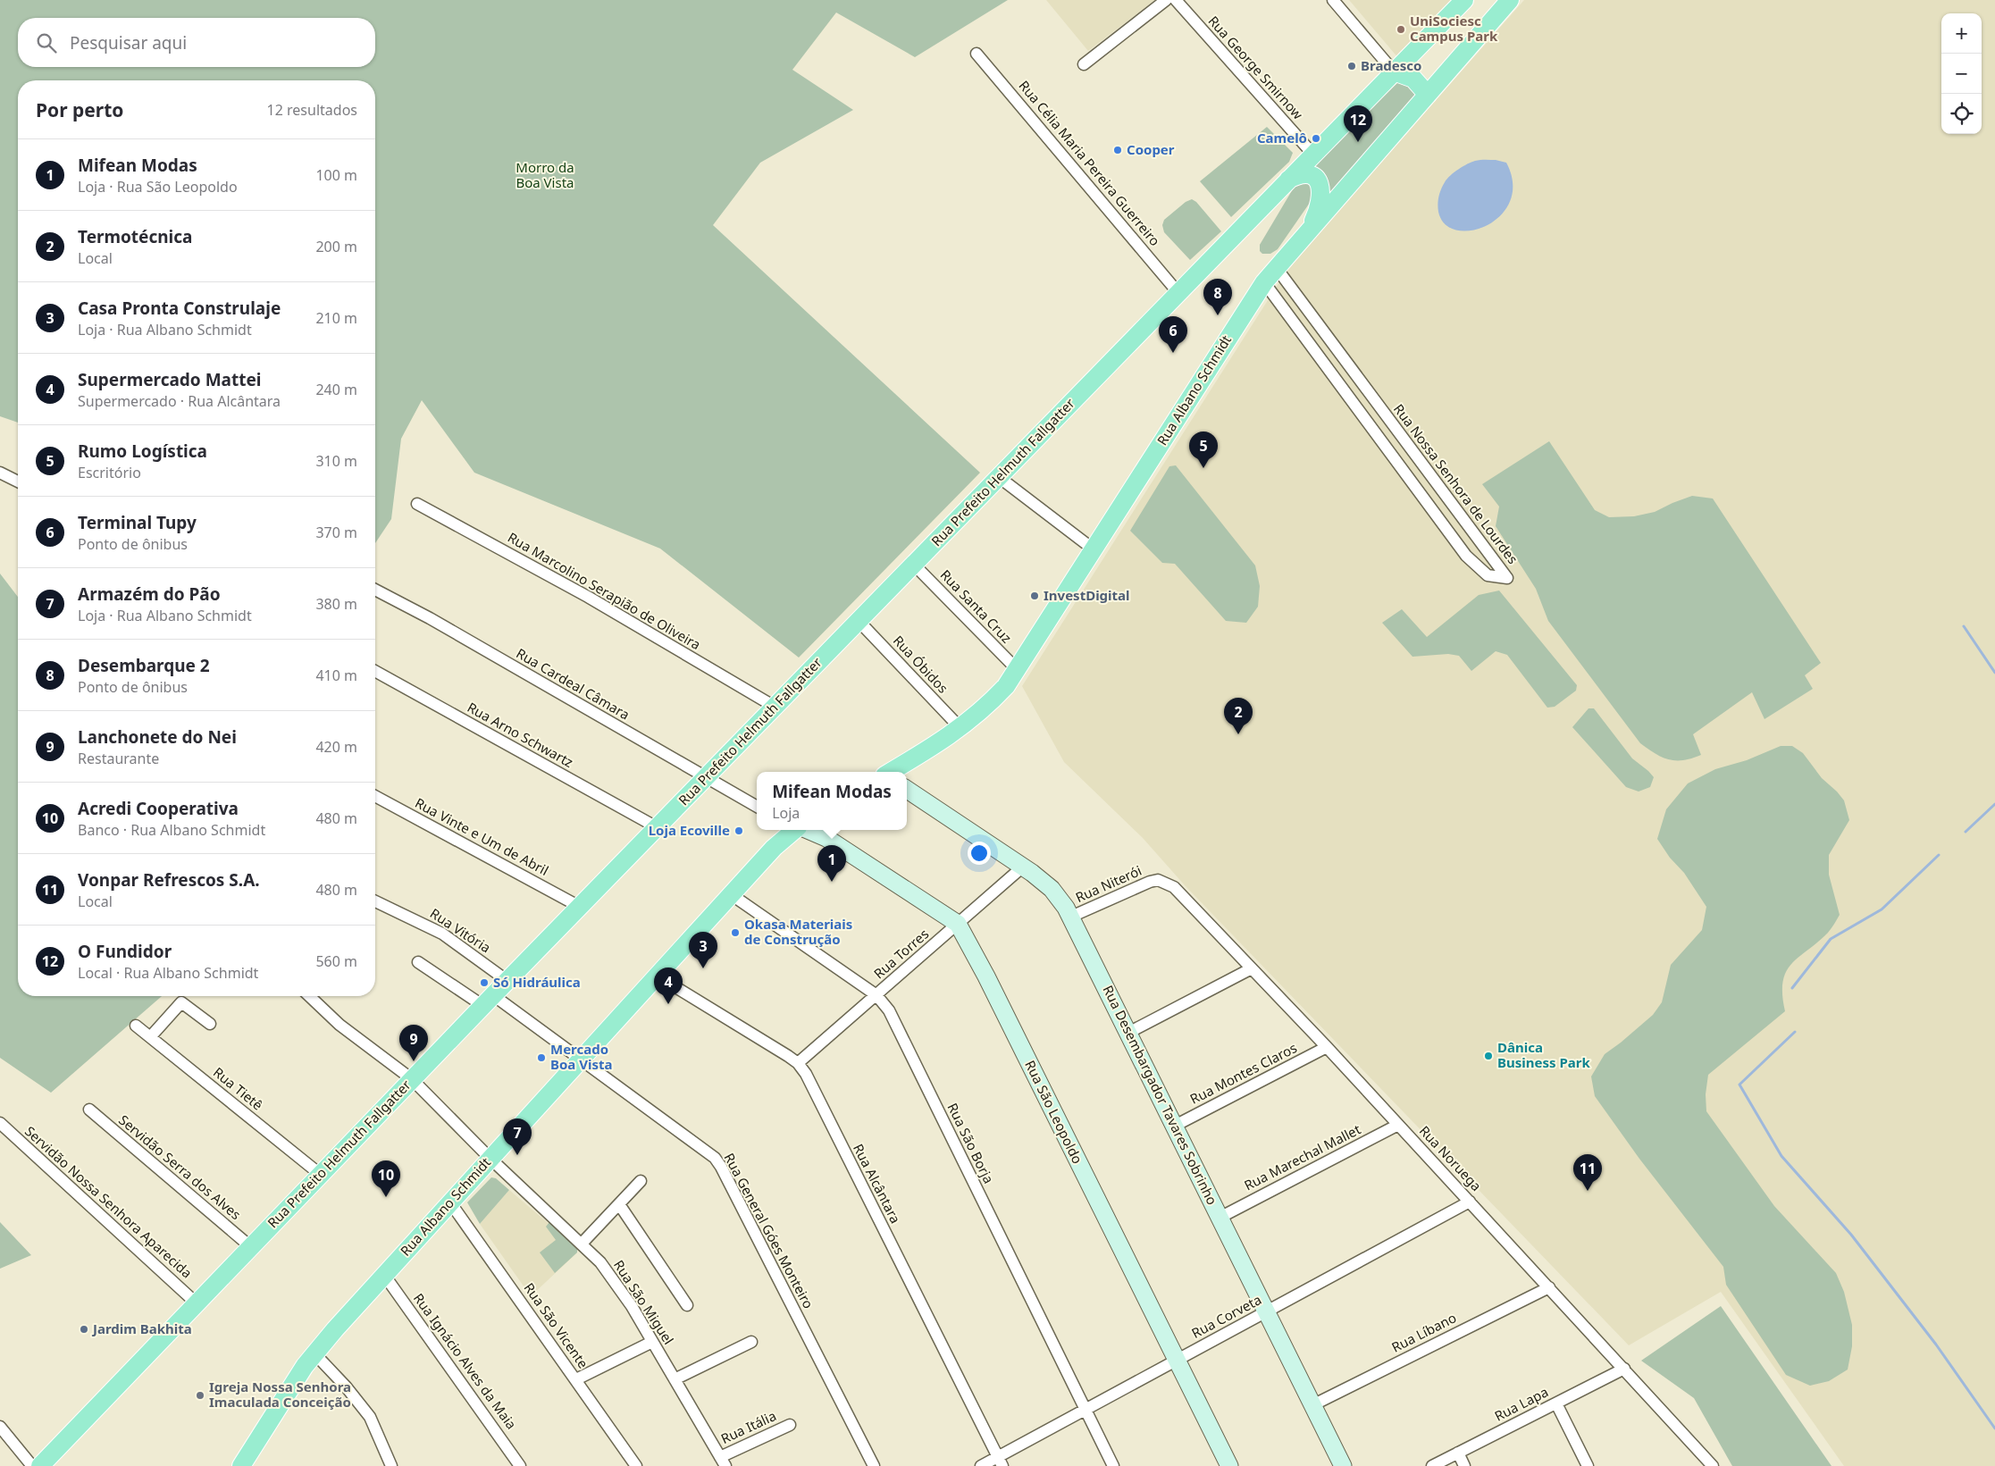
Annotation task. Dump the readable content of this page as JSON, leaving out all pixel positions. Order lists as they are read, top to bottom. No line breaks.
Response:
{"streets":{"main road":["Rua Albano Schmidt","Rua Prefeito Helmuth Fallgatter"],"street":["Rua George Smirnow","Rua Célia Maria Pereira Guerreiro","Rua Nossa Senhora de Lourdes","Rua Marcolino Serapião de Oliveira","Rua Santa Cruz","Rua Óbidos","Rua Cardeal Câmara","Rua Arno Schwartz","Rua Vinte e Um de Abril","Rua Niterói","Rua Vitória","Rua Torres","Rua Montes Claros","Rua Tietê","Rua Desembargador Tavares Sobrinho","Rua São Leopoldo","Rua São Borja","Rua Marechal Mallet","Rua Noruega","Servidão Serra dos Alves","Rua Alcântara","Servidão Nossa Senhora Aparecida","Rua General Góes Monteiro","Rua São Miguel","Rua Corveta","Rua São Vicente","Rua Líbano","Rua Ignácio Alves da Maia","Rua Lapa","Rua Itália"]},"crossings":[["Rua George Smirnow","Rua Prefeito Helmuth Fallgatter"],["Rua Célia Maria Pereira Guerreiro","Rua Prefeito Helmuth Fallgatter"],["Rua Albano Schmidt","Rua Nossa Senhora de Lourdes"],["Rua Albano Schmidt","Rua Santa Cruz"],["Rua Albano Schmidt","Rua Óbidos"],["Rua Albano Schmidt","Rua São Borja"],["Rua Albano Schmidt","Rua Alcântara"],["Rua Albano Schmidt","Rua General Góes Monteiro"],["Rua Albano Schmidt","Rua São Miguel"],["Rua Albano Schmidt","Rua São Vicente"],["Rua Albano Schmidt","Rua Ignácio Alves da Maia"],["Rua Prefeito Helmuth Fallgatter","Rua Marcolino Serapião de Oliveira"],["Rua Prefeito Helmuth Fallgatter","Rua Santa Cruz"],["Rua Prefeito Helmuth Fallgatter","Rua Óbidos"],["Rua Prefeito Helmuth Fallgatter","Rua Cardeal Câmara"],["Rua Prefeito Helmuth Fallgatter","Rua Arno Schwartz"],["Rua Prefeito Helmuth Fallgatter","Rua Vinte e Um de Abril"],["Rua Prefeito Helmuth Fallgatter","Rua Vitória"],["Rua Prefeito Helmuth Fallgatter","Rua Tietê"],["Rua Prefeito Helmuth Fallgatter","Servidão Serra dos Alves"],["Rua Prefeito Helmuth Fallgatter","Servidão Nossa Senhora Aparecida"],["Rua Prefeito Helmuth Fallgatter","Rua General Góes Monteiro"],["Rua Prefeito Helmuth Fallgatter","Rua São Miguel"],["Rua Niterói","Rua Desembargador Tavares Sobrinho"],["Rua Niterói","Rua Noruega"],["Rua Torres","Rua Desembargador Tavares Sobrinho"],["Rua Torres","Rua São Leopoldo"],["Rua Torres","Rua São Borja"],["Rua Torres","Rua Alcântara"],["Rua Montes Claros","Rua Desembargador Tavares Sobrinho"],["Rua Montes Claros","Rua Noruega"],["Rua Desembargador Tavares Sobrinho","Rua Marechal Mallet"],["Rua Desembargador Tavares Sobrinho","Rua Corveta"],["Rua Desembargador Tavares Sobrinho","Rua Líbano"],["Rua São Leopoldo","Rua Corveta"],["Rua São Borja","Rua Corveta"],["Rua Marechal Mallet","Rua Noruega"],["Rua Noruega","Rua Corveta"],["Rua Noruega","Rua Líbano"],["Rua Noruega","Rua Lapa"],["Rua Alcântara","Rua Corveta"],["Rua São Miguel","Rua Itália"]],"parks":["Morro da Boa Vista"],"places":["UniSociesc Campus Park","Bradesco","Camelô","Cooper","InvestDigital","Loja Ecoville","Okasa Materiais de Construção","Só Hidráulica","Dânica Business Park","Mercado Boa Vista","Jardim Bakhita","Igreja Nossa Senhora Imaculada Conceição"],"page":{"map_buttons":["+","−"],"search":"Pesquisar aqui","heading":["Por perto","12 resultados"],"pins":["12","8","6","5","2","1","3","4","9","7","11","10"],"list":[{"mark":"1","name":"Mifean Modas","note":"Loja · Rua São Leopoldo","value":"100 m"},{"mark":"2","name":"Termotécnica","note":"Local","value":"200 m"},{"mark":"3","name":"Casa Pronta Construlaje","note":"Loja · Rua Albano Schmidt","value":"210 m"},{"mark":"4","name":"Supermercado Mattei","note":"Supermercado · Rua Alcântara","value":"240 m"},{"mark":"5","name":"Rumo Logística","note":"Escritório","value":"310 m"},{"mark":"6","name":"Terminal Tupy","note":"Ponto de ônibus","value":"370 m"},{"mark":"7","name":"Armazém do Pão","note":"Loja · Rua Albano Schmidt","value":"380 m"},{"mark":"8","name":"Desembarque 2","note":"Ponto de ônibus","value":"410 m"},{"mark":"9","name":"Lanchonete do Nei","note":"Restaurante","value":"420 m"},{"mark":"10","name":"Acredi Cooperativa","note":"Banco · Rua Albano Schmidt","value":"480 m"},{"mark":"11","name":"Vonpar Refrescos S.A.","note":"Local","value":"480 m"},{"mark":"12","name":"O Fundidor","note":"Local · Rua Albano Schmidt","value":"560 m"}],"popup":["Mifean Modas","Loja"]}}
